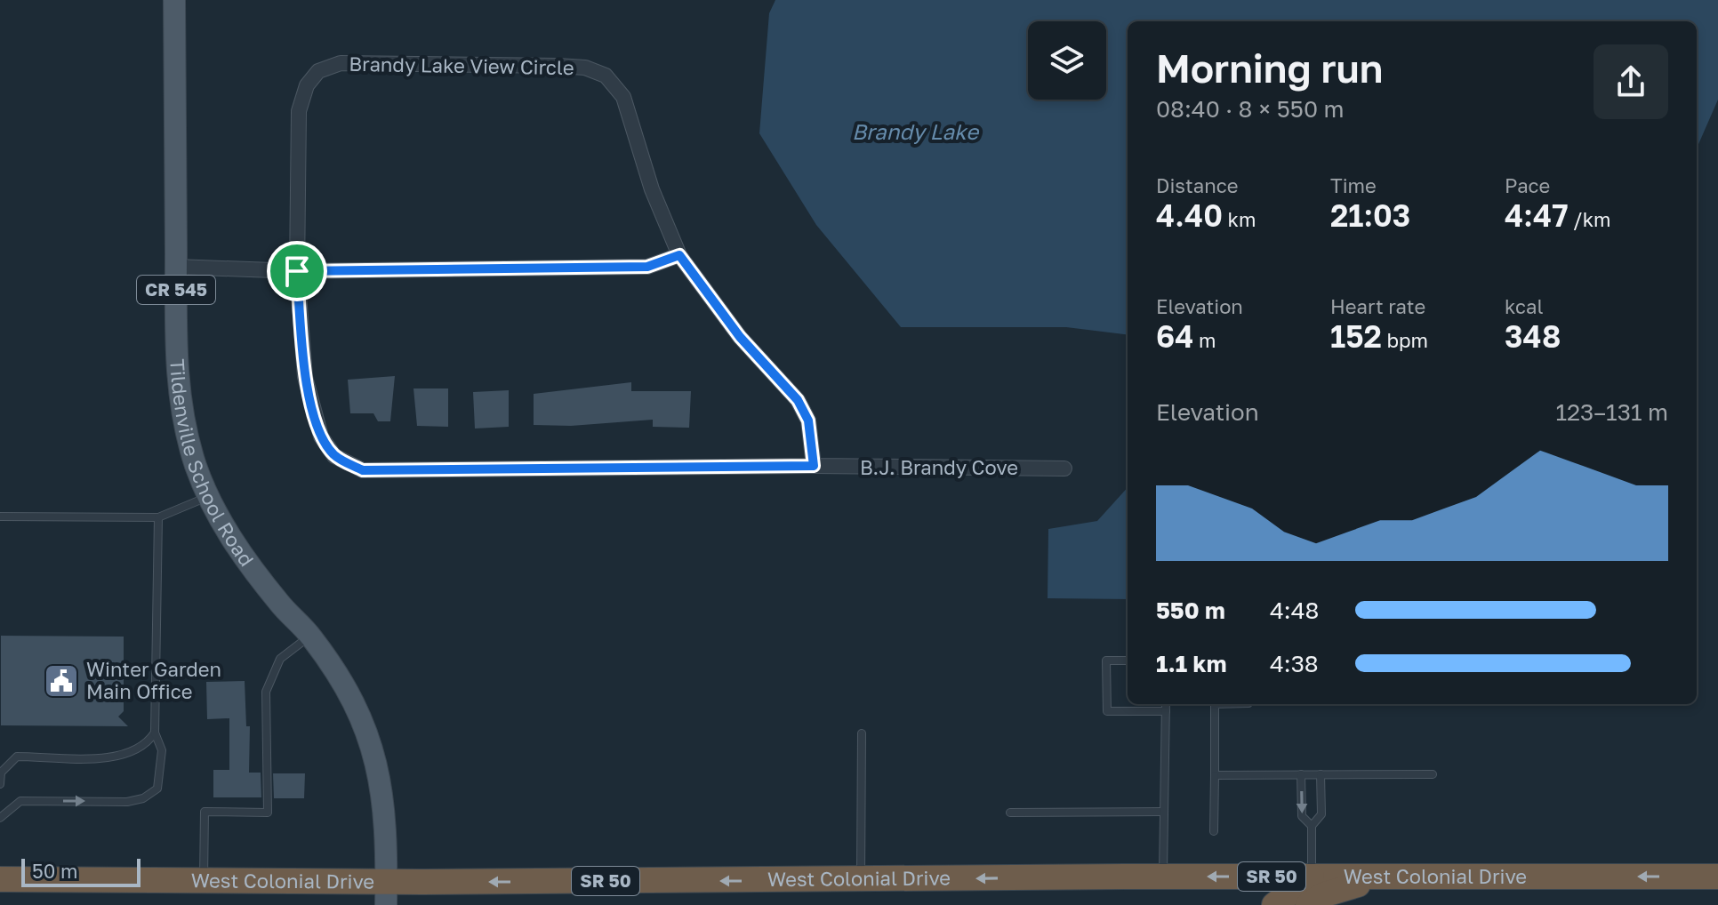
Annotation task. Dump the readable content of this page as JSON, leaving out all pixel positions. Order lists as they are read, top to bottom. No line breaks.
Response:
{"streets":{"highway":["SR 50","West Colonial Drive"],"main road":["CR 545","Tildenville School Road"],"street":["Brandy Lake View Circle","B.J. Brandy Cove"]},"crossings":[["Brandy Lake View Circle","B.J. Brandy Cove"],["Tildenville School Road","West Colonial Drive"]],"one_way":["West Colonial Drive"],"water":["Brandy Lake"],"places":{"public building":["Winter Garden Main Office"]},"scale_bar":"50 m","page":{"heading":["Morning run","08:40 · 8 × 550 m"],"stats":[["Distance","4.40 km"],["Time","21:03"],["Pace","4:47 /km"],["Elevation","64 m"],["Heart rate","152 bpm"],["kcal","348"]],"chart":["Elevation","123–131 m"],"list":[{"name":"550 m","note":"4:48"},{"name":"1.1 km","note":"4:38"}],"scale":"50 m"}}
